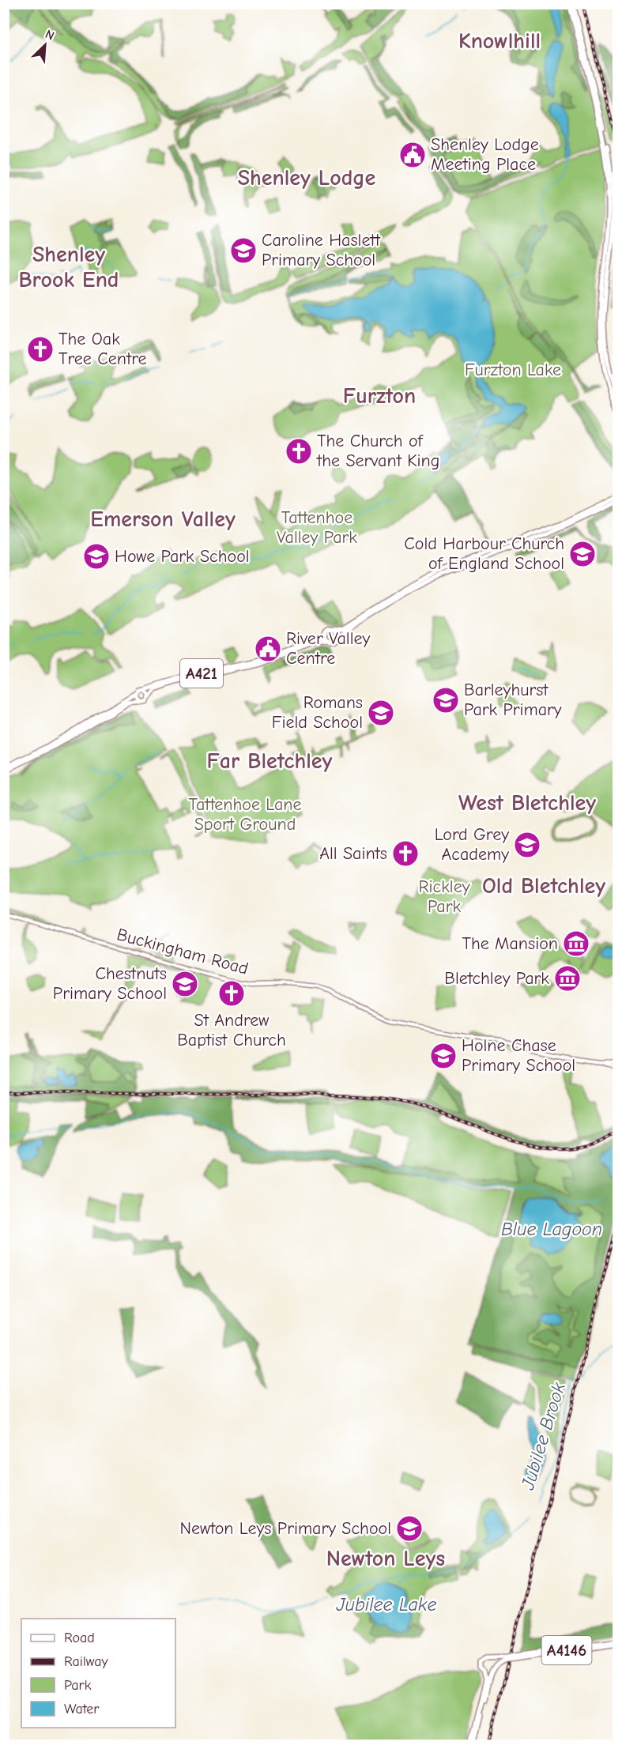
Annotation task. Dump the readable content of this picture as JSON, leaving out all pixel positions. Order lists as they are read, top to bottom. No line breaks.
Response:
{"streets":{"highway":["A421","A4146"],"main road":["Buckingham Road"]},"districts":["Knowlhill","Shenley Lodge","Shenley Brook End","Furzton","Emerson Valley","Far Bletchley","West Bletchley","Old Bletchley","Newton Leys"],"water":["Blue Lagoon","Jubilee Brook","Jubilee Lake"],"parks":["Furzton Lake","Tattenhoe Valley Park","Tattenhoe Lane Sport Ground","Rickley Park"],"places":{"public building":["Shenley Lodge Meeting Place","River Valley Centre"],"school or university":["Caroline Haslett Primary School","Cold Harbour Church of England School","Howe Park School","Barleyhurst Park Primary","Romans Field School","Lord Grey Academy","Chestnuts Primary School","Holne Chase Primary School","Newton Leys Primary School"],"church":["The Oak Tree Centre","The Church of the Servant King","All Saints","St Andrew Baptist Church"],"museum":["The Mansion","Bletchley Park"]},"legend":["Road","Railway","Park","Water"],"north":"top right"}
